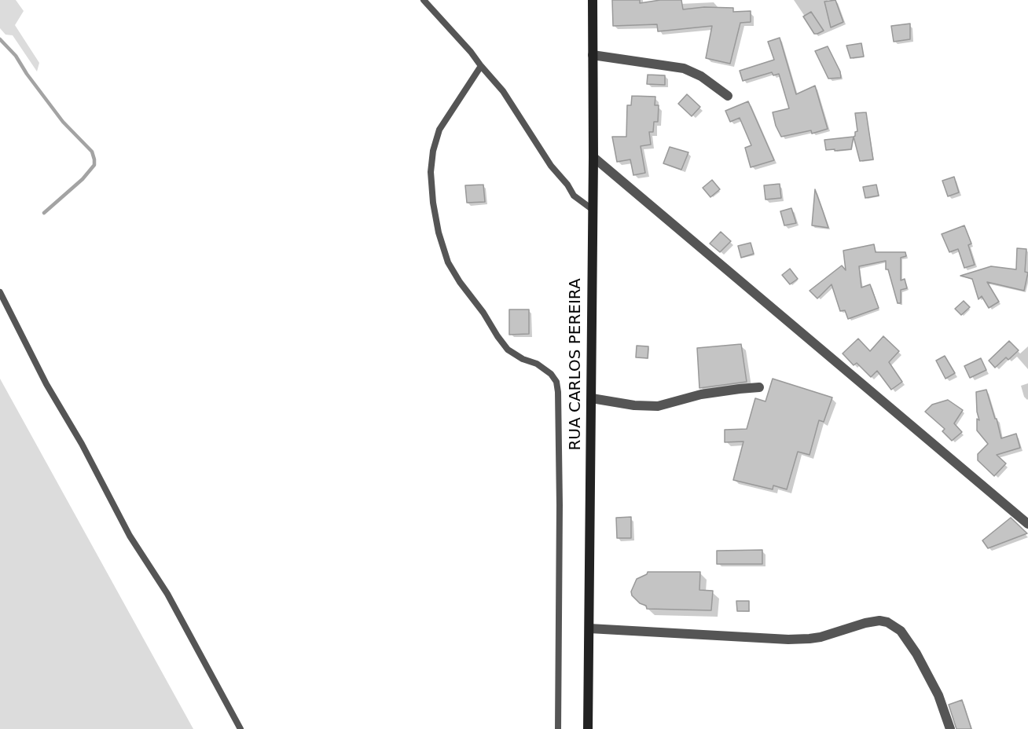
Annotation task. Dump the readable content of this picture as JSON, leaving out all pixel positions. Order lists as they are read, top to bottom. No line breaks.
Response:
{"streets":{"main road":["RUA CARLOS PEREIRA"]}}
